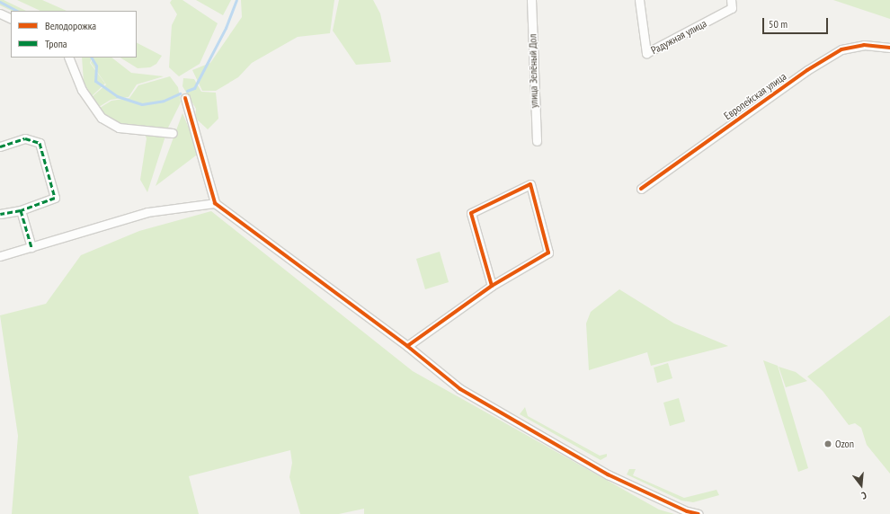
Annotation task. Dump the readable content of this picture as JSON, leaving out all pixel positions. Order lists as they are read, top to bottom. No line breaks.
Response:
{"streets":{"street":["Радужная улица","улица Зелёный Дол","Европейская улица"]},"places":["Ozon"],"legend":["Велодорожка","Тропа"],"scale_bar":"50 m","north":"bottom"}
